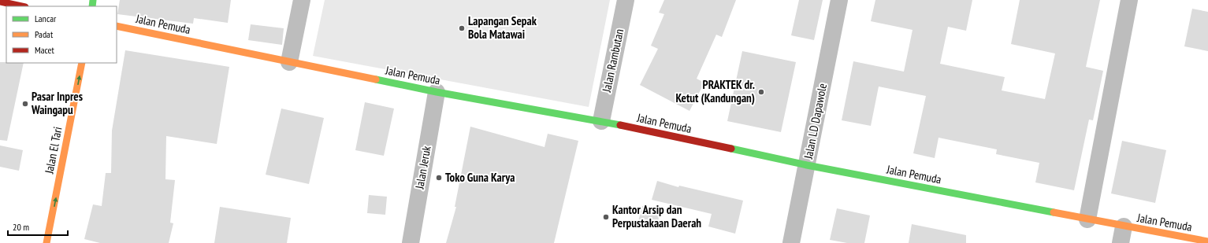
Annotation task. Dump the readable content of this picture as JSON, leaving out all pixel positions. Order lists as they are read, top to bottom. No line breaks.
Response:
{"streets":{"street":["Jalan Pemuda","Jalan Rambutan","Jalan LD Dapawole","Jalan El Tari","Jalan Jeruk"]},"crossings":[["Jalan Pemuda","Jalan Rambutan"],["Jalan Pemuda","Jalan LD Dapawole"],["Jalan Pemuda","Jalan Jeruk"]],"one_way":["Jalan El Tari"],"places":["Lapangan Sepak Bola Matawai","PRAKTEK dr. Ketut (Kandungan)","Pasar Inpres Waingapu","Toko Guna Karya","Kantor Arsip dan Perpustakaan Daerah"],"legend":["Lancar","Padat","Macet"],"scale_bar":"20 m"}
